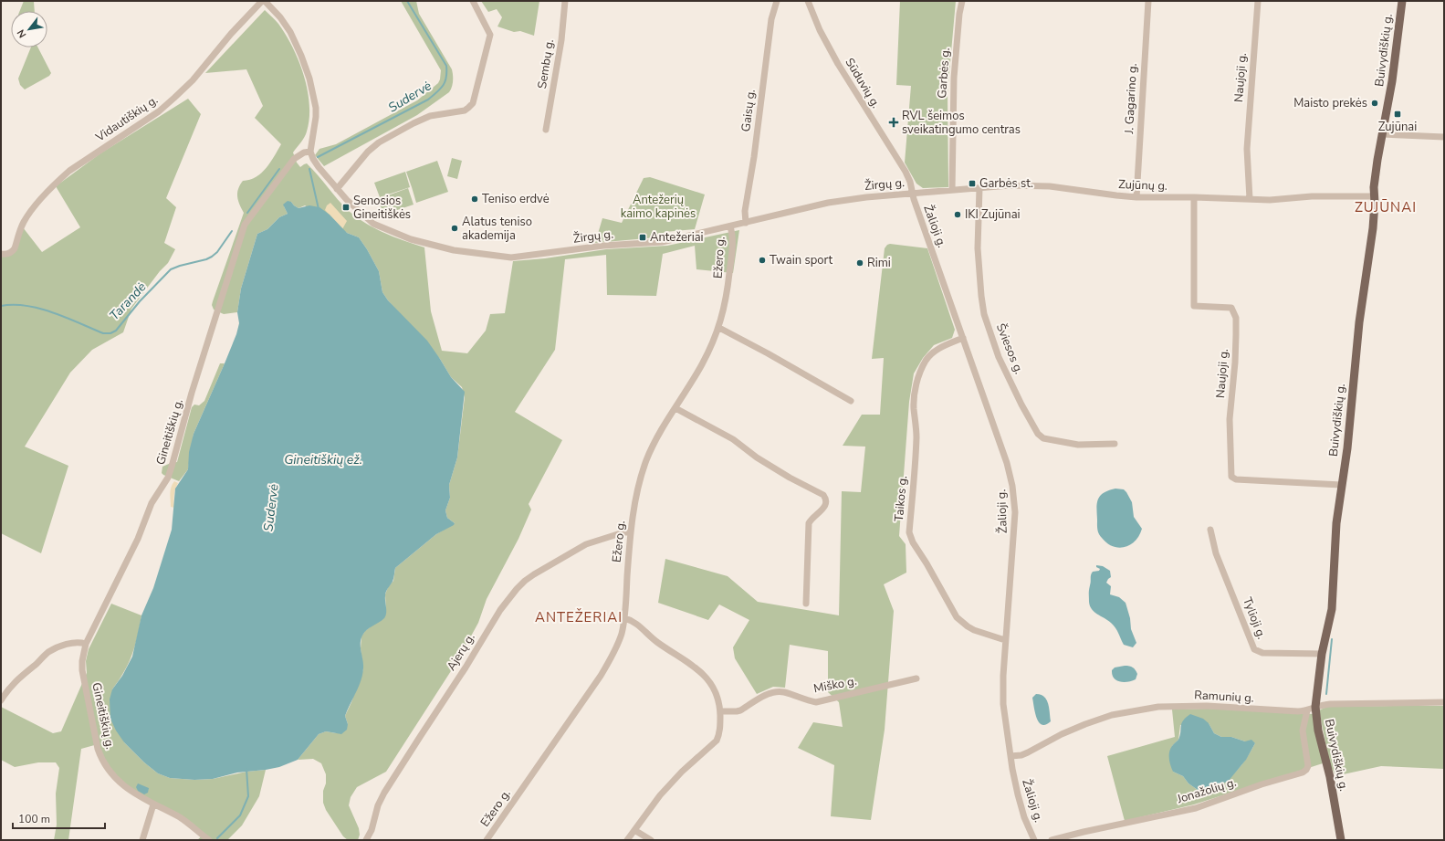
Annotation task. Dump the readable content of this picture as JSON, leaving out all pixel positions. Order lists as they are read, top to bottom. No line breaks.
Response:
{"streets":{"main road":["Buivydiškių g."],"street":["Sembų g.","Garbės g.","Naujoji g.","Sūduvių g.","J. Gagarino g.","Gaisų g.","Vidautiškių g.","Žirgų g.","Zujūnų g.","Žalioji g.","Ežero g.","Šviesos g.","Gineitiškių g.","Taikos g.","Tylioji g.","Ajerų g.","Miško g.","Ramunių g.","Jonažolių g."]},"crossings":[["Buivydiškių g.","Naujoji g."],["Buivydiškių g.","Zujūnų g."],["Buivydiškių g.","Tylioji g."],["Buivydiškių g.","Ramunių g."],["Garbės g.","Zujūnų g."],["Naujoji g.","Zujūnų g."],["Sūduvių g.","Žirgų g."],["Sūduvių g.","Zujūnų g."],["Sūduvių g.","Žalioji g."],["J. Gagarino g.","Zujūnų g."],["Gaisų g.","Žirgų g."],["Žirgų g.","Zujūnų g."],["Žirgų g.","Žalioji g."],["Žirgų g.","Ežero g."],["Žirgų g.","Gineitiškių g."],["Zujūnų g.","Žalioji g."],["Zujūnų g.","Šviesos g."],["Žalioji g.","Taikos g."],["Žalioji g.","Ramunių g."],["Ežero g.","Ajerų g."],["Ramunių g.","Jonažolių g."]],"districts":["ZUJŪNAI","ANTEŽERIAI"],"water":["Sudervė","Tarandė","Gineitiškių ež."],"parks":["Antežerių kaimo kapinės"],"places":{"other":["Maisto prekės","Teniso erdvė","IKI Zujūnai","Alatus teniso akademija","Twain sport","Rimi"],"transit":["Zujūnai","Garbės st.","Senosios Gineitiškės","Antežeriai"],"health":["RVL šeimos sveikatingumo centras"]},"scale_bar":"100 m","north":"bottom left"}
